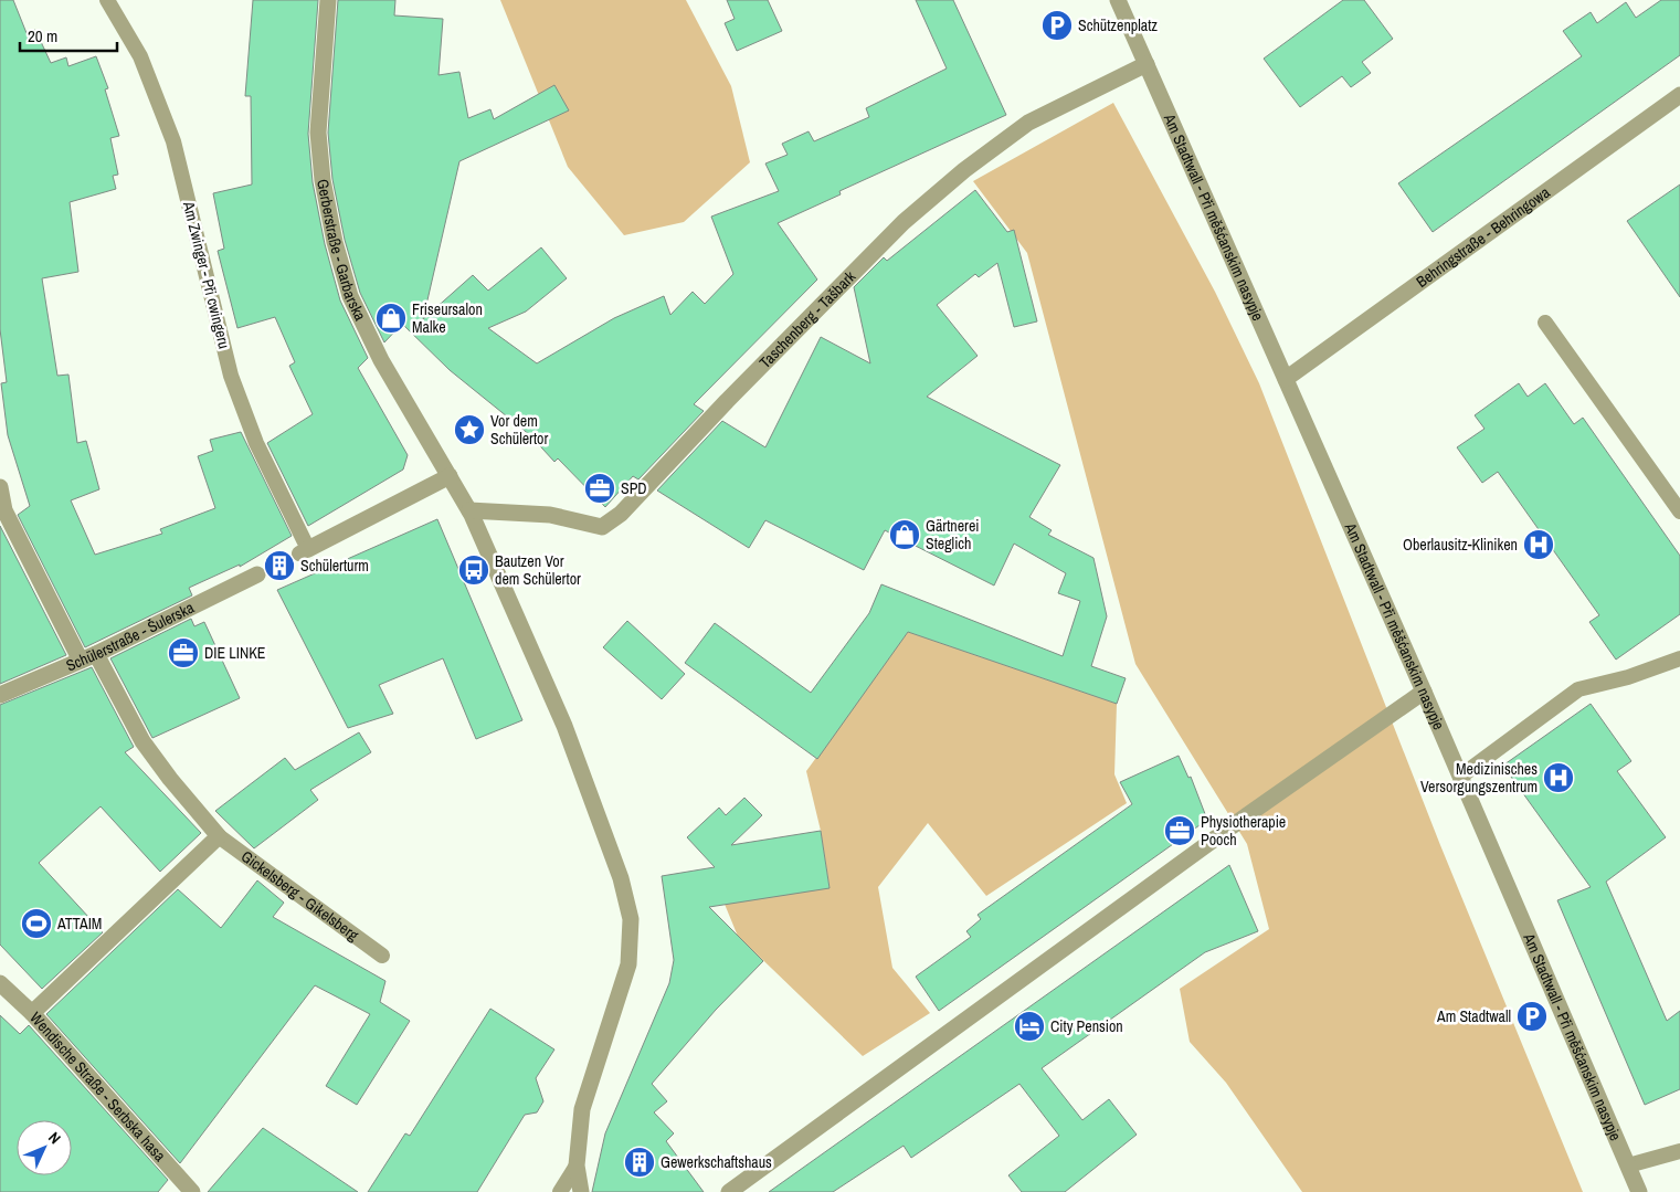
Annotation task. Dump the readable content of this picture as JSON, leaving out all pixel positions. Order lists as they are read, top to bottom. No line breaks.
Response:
{"streets":{"street":["Am Stadtwall - Při měšćanskim nasypje","Behringstraße - Behringowa","Gerberstraße - Garbarska","Taschenberg - Tašbark","Schülerstraße - Šulerska","Gickelsberg - Gikelsberg","Wendische Straße - Serbska hasa"],"lane":["Am Zwinger - Při cwingeru"]},"crossings":[["Am Stadtwall - Při měšćanskim nasypje","Behringstraße - Behringowa"],["Am Stadtwall - Při měšćanskim nasypje","Taschenberg - Tašbark"],["Gerberstraße - Garbarska","Taschenberg - Tašbark"],["Schülerstraße - Šulerska","Gickelsberg - Gikelsberg"]],"places":{"parking":["Schützenplatz","Am Stadtwall"],"shop":["Friseursalon Malke","Gärtnerei Steglich"],"place":["Vor dem Schülertor"],"office":["SPD","DIE LINKE","Physiotherapie Pooch"],"hospital":["Oberlausitz-Kliniken","Medizinisches Versorgungszentrum"],"building":["Schülerturm","Gewerkschaftshaus"],"bus stop":["Bautzen Vor dem Schülertor"],"sports":["ATTAIM"],"hotel":["City Pension"]},"scale_bar":"20 m","north":"top right"}
